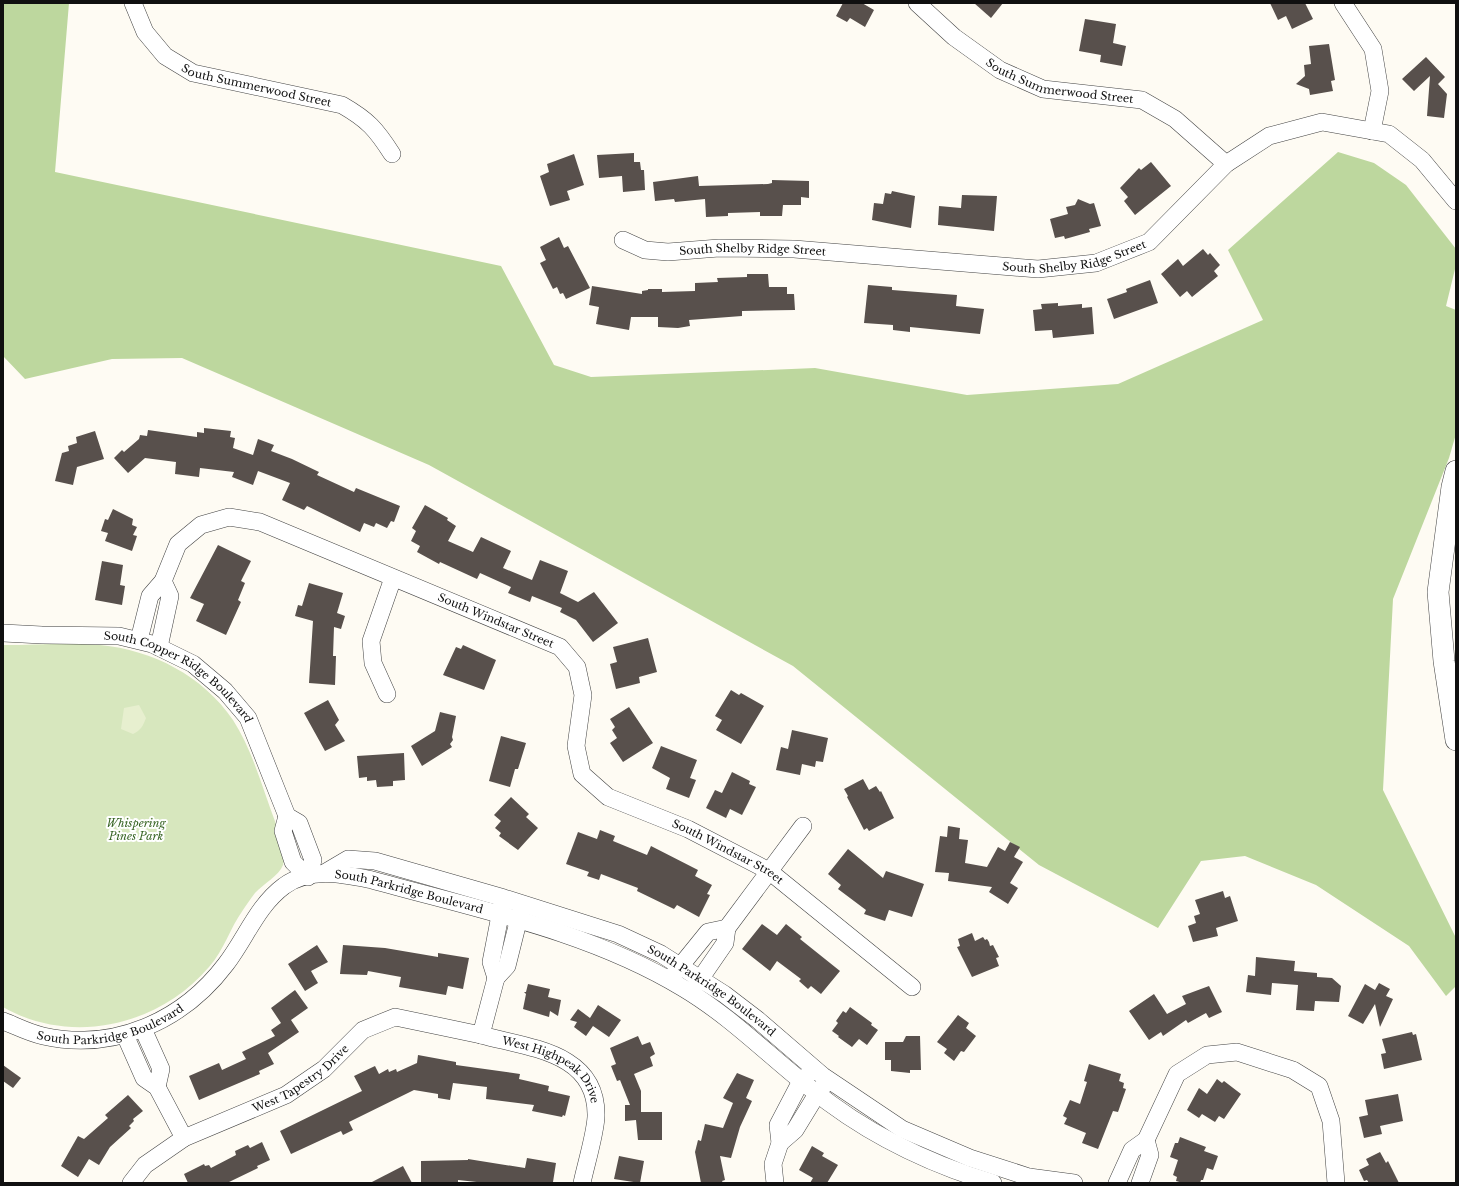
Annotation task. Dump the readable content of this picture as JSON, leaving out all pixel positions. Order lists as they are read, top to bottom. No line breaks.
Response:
{"streets":{"street":["South Summerwood Street","South Shelby Ridge Street","South Windstar Street","South Copper Ridge Boulevard","South Parkridge Boulevard","West Highpeak Drive","West Tapestry Drive"]},"crossings":[["South Summerwood Street","South Shelby Ridge Street"],["South Windstar Street","South Copper Ridge Boulevard"],["South Copper Ridge Boulevard","South Parkridge Boulevard"],["West Highpeak Drive","West Tapestry Drive"]],"parks":["Whispering Pines Park"]}
